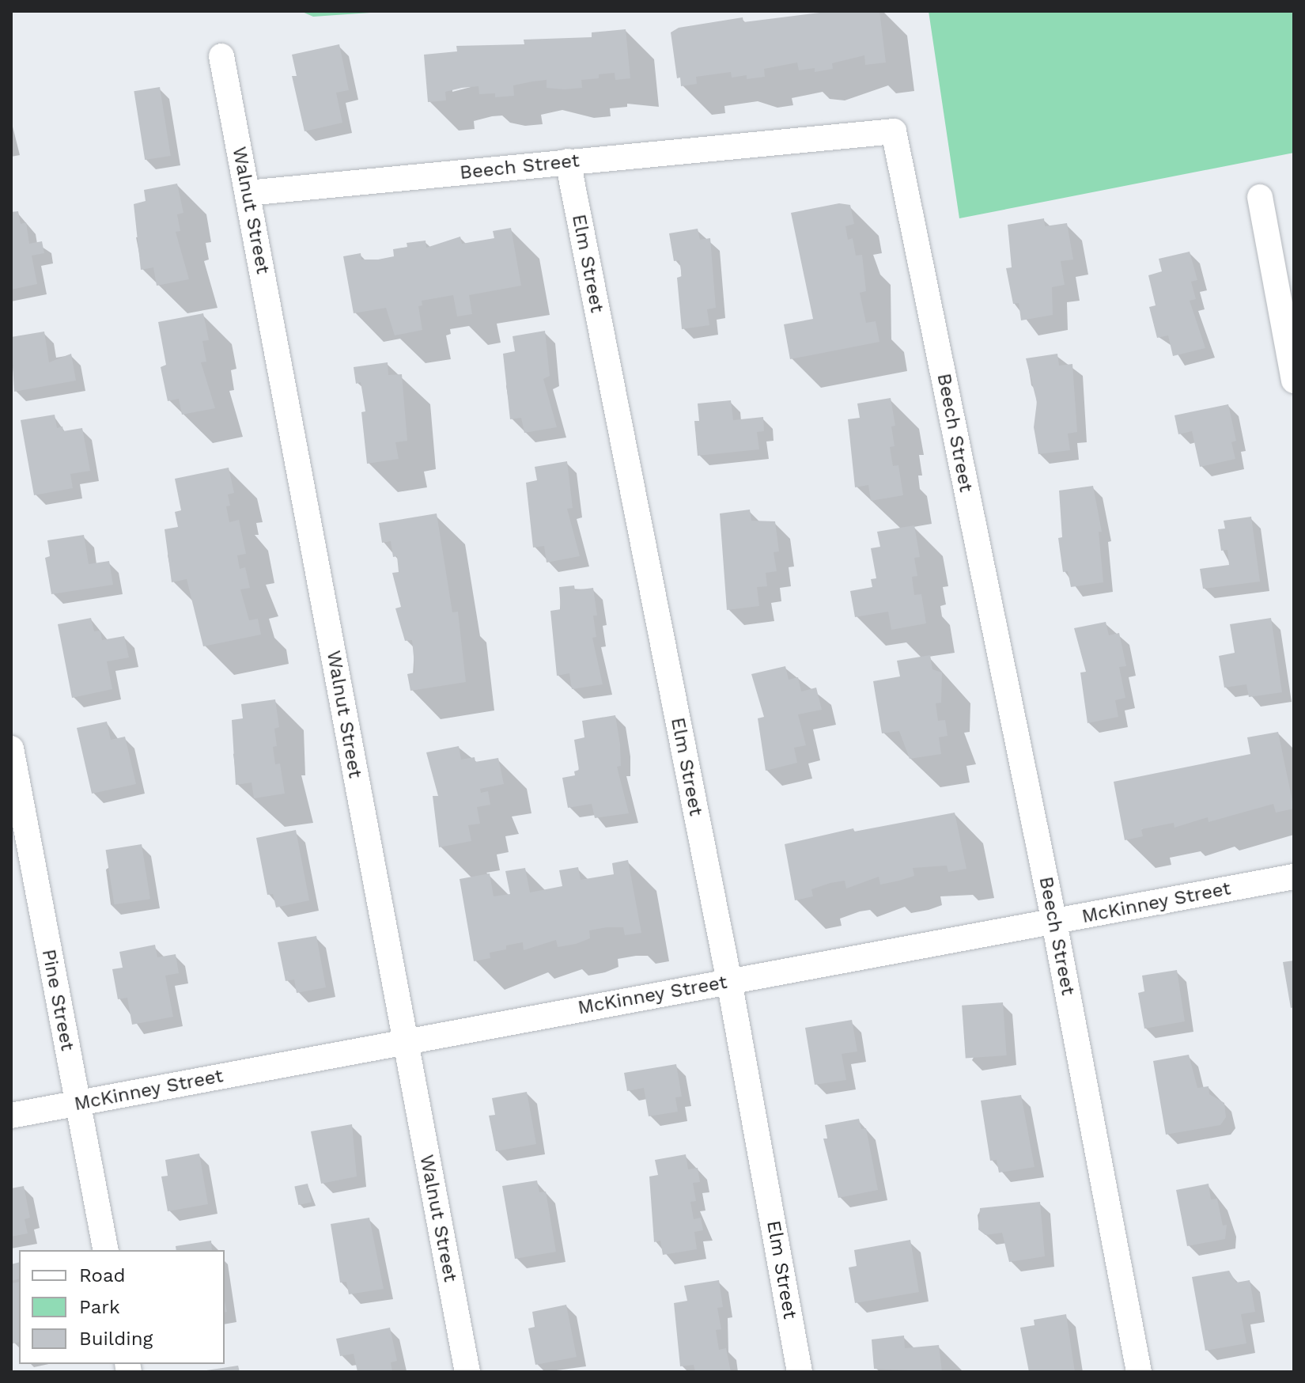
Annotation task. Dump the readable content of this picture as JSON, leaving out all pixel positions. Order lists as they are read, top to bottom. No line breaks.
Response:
{"streets":{"street":["Beech Street","Walnut Street","Elm Street","McKinney Street","Pine Street"]},"crossings":[["Beech Street","Walnut Street"],["Beech Street","Elm Street"],["Beech Street","McKinney Street"],["Walnut Street","McKinney Street"],["Elm Street","McKinney Street"],["McKinney Street","Pine Street"]],"legend":["Road","Park","Building"]}
